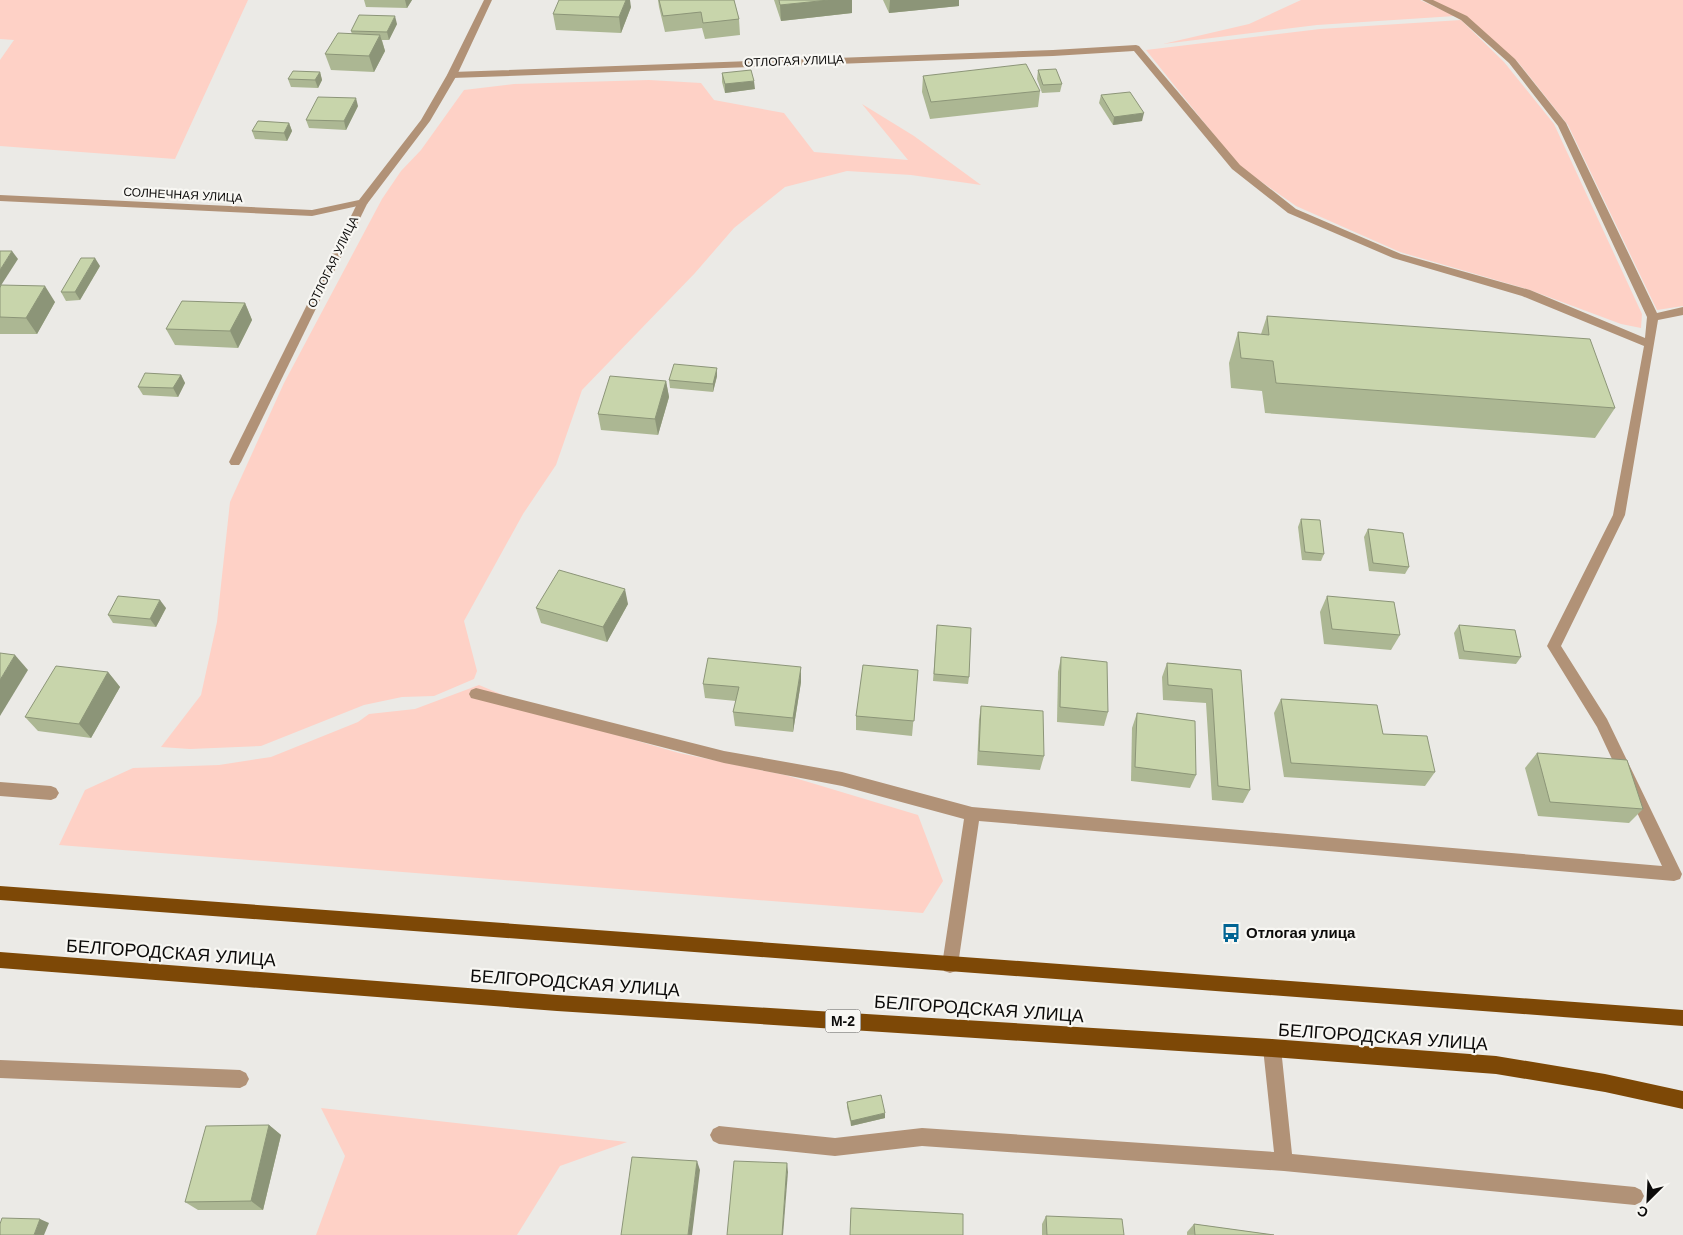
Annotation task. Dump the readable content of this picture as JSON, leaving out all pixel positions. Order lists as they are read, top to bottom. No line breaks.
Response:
{"streets":{"main road":["БЕЛГОРОДСКАЯ УЛИЦА","М-2"],"street":["ОТЛОГАЯ УЛИЦА","СОЛНЕЧНАЯ УЛИЦА"]},"crossings":[["ОТЛОГАЯ УЛИЦА","СОЛНЕЧНАЯ УЛИЦА"]],"places":{"bus stop":["Отлогая улица"]},"north":"bottom left"}
